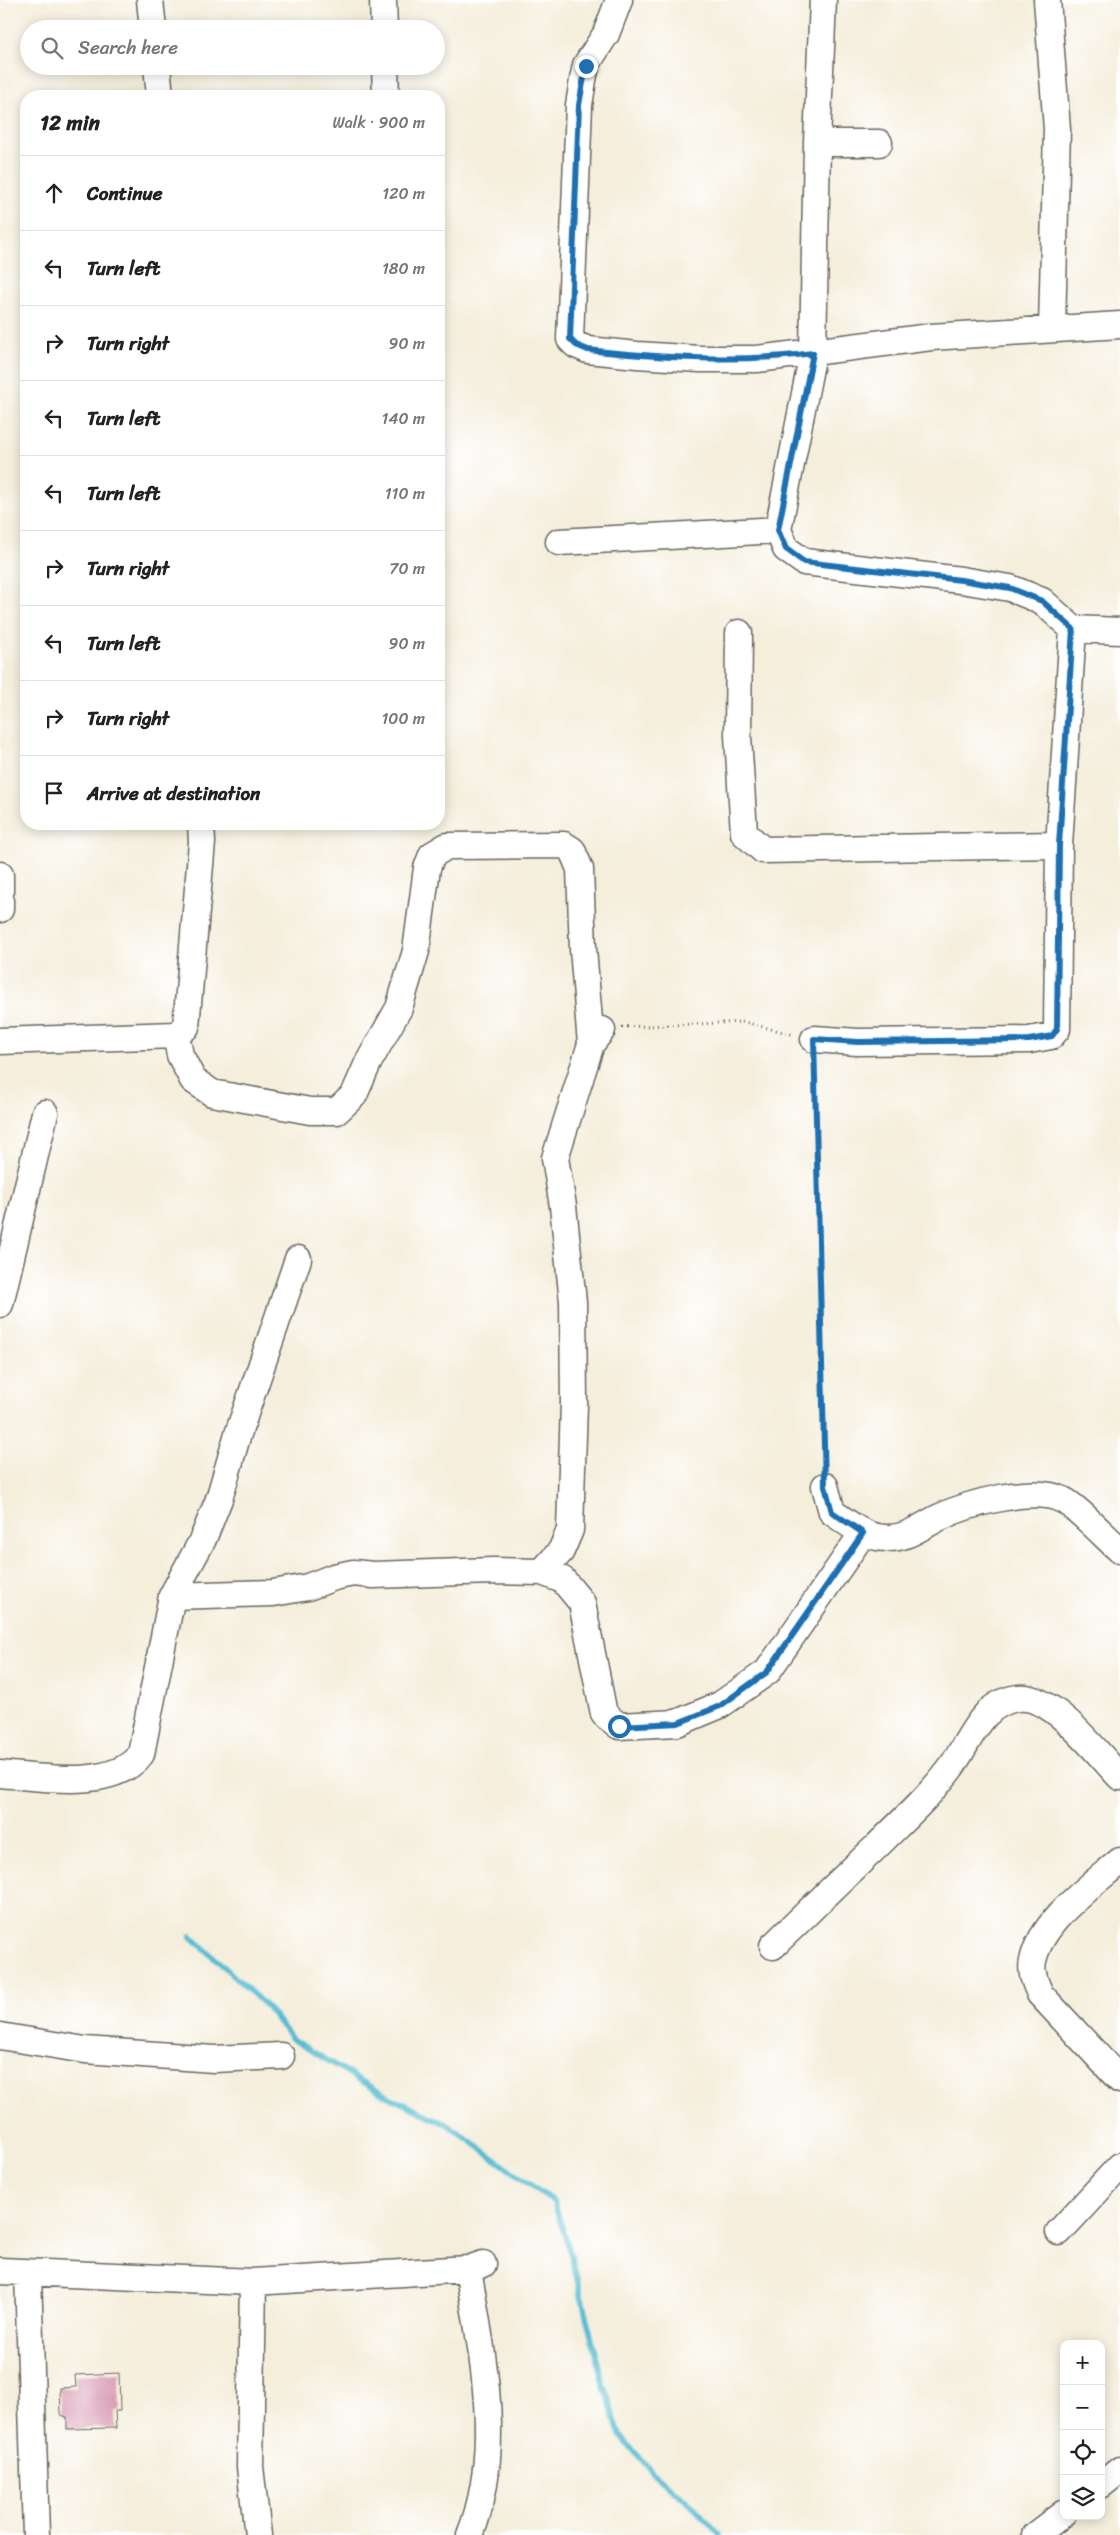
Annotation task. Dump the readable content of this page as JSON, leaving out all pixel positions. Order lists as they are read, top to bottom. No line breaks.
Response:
{"page":{"search":"Search here","heading":["12 min","Walk · 900 m"],"list":[["Continue","120 m"],["Turn left","180 m"],["Turn right","90 m"],["Turn left","140 m"],["Turn left","110 m"],["Turn right","70 m"],["Turn left","90 m"],["Turn right","100 m"],"Arrive at destination"],"map_buttons":["+","−"]}}
